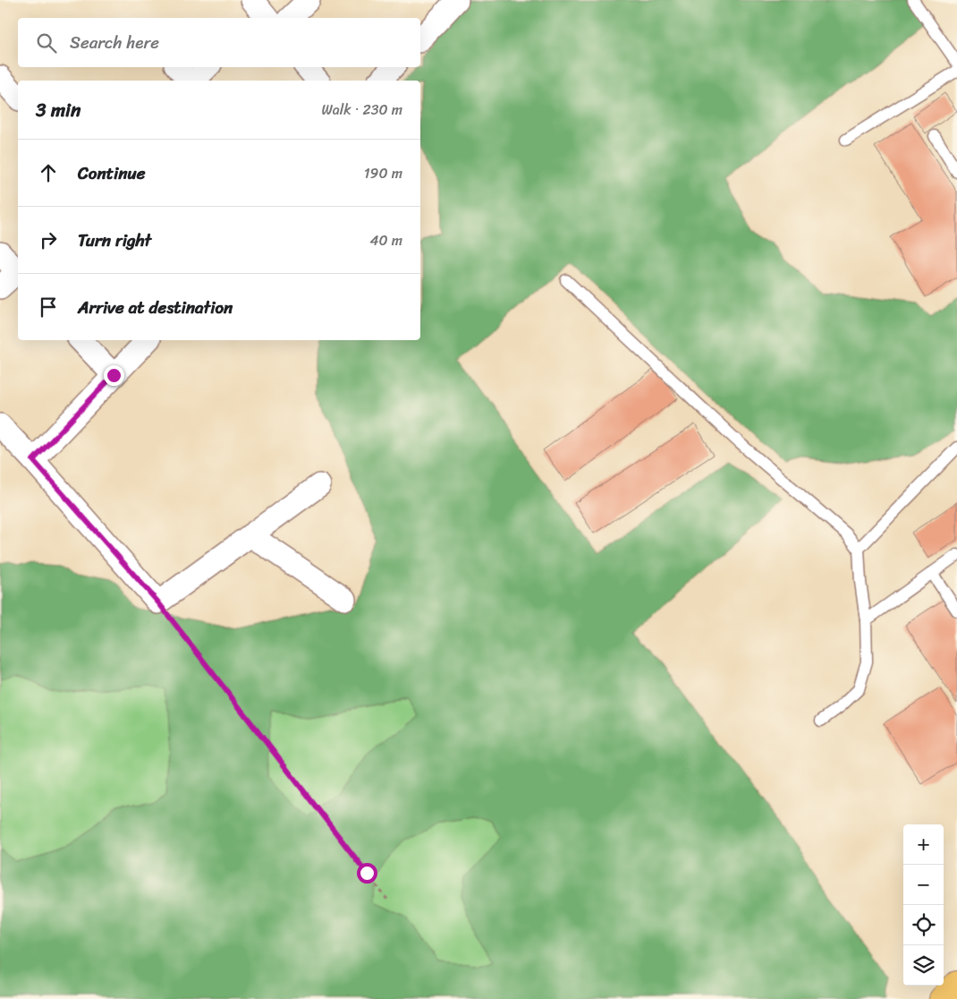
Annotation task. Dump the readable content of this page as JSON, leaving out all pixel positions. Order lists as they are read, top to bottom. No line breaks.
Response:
{"page":{"search":"Search here","heading":["3 min","Walk · 230 m"],"list":[["Continue","190 m"],["Turn right","40 m"],"Arrive at destination"],"map_buttons":["+","−"]}}
